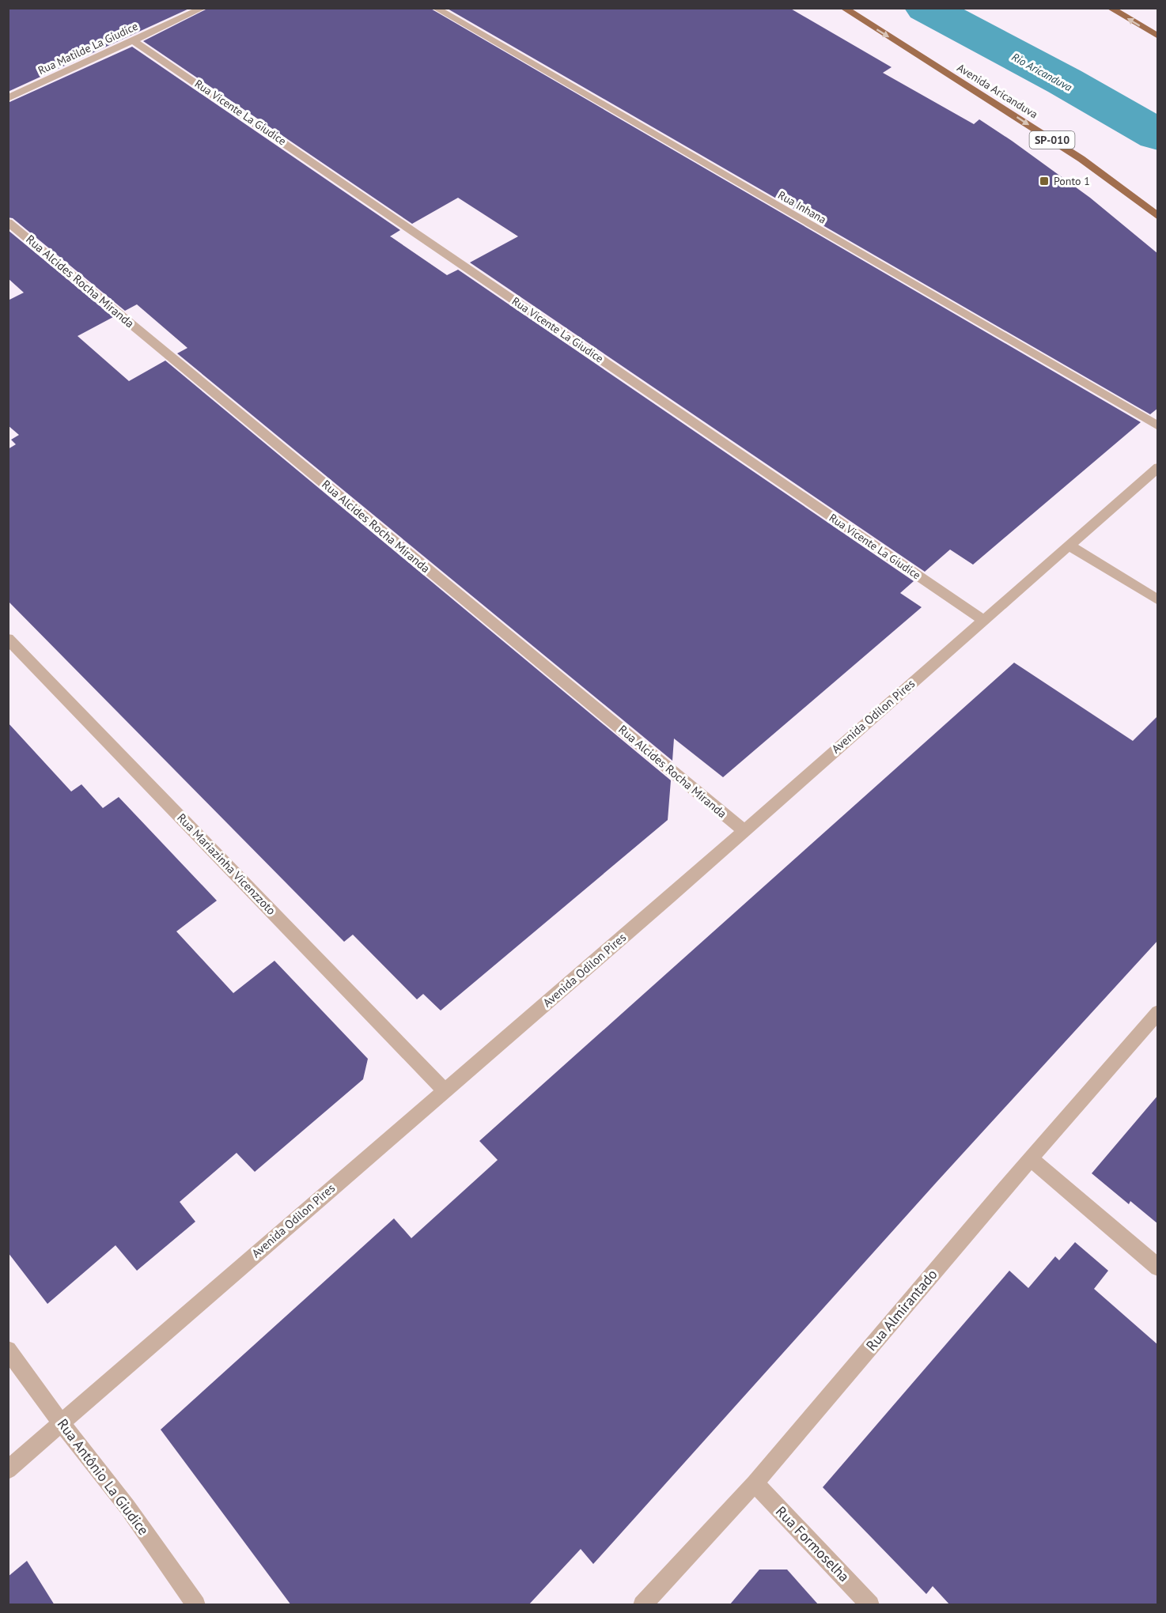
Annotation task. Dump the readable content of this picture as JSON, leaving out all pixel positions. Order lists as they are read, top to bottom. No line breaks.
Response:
{"streets":{"highway":["Avenida Aricanduva","SP-010"],"street":["Rua Matilde La Giudice","Rua Vicente La Giudice","Rua Inhana","Rua Alcides Rocha Miranda","Avenida Odilon Pires","Rua Mariazinha Vicenzzoto","Rua Almirantado","Rua Antônio La Giudice","Rua Formoselha"]},"crossings":[["Rua Matilde La Giudice","Rua Vicente La Giudice"],["Rua Vicente La Giudice","Avenida Odilon Pires"],["Rua Alcides Rocha Miranda","Avenida Odilon Pires"],["Avenida Odilon Pires","Rua Mariazinha Vicenzzoto"],["Avenida Odilon Pires","Rua Antônio La Giudice"],["Rua Almirantado","Rua Formoselha"]],"one_way":["Avenida Aricanduva"],"water":["Rio Aricanduva"],"places":{"transit":["Ponto 1"]}}
